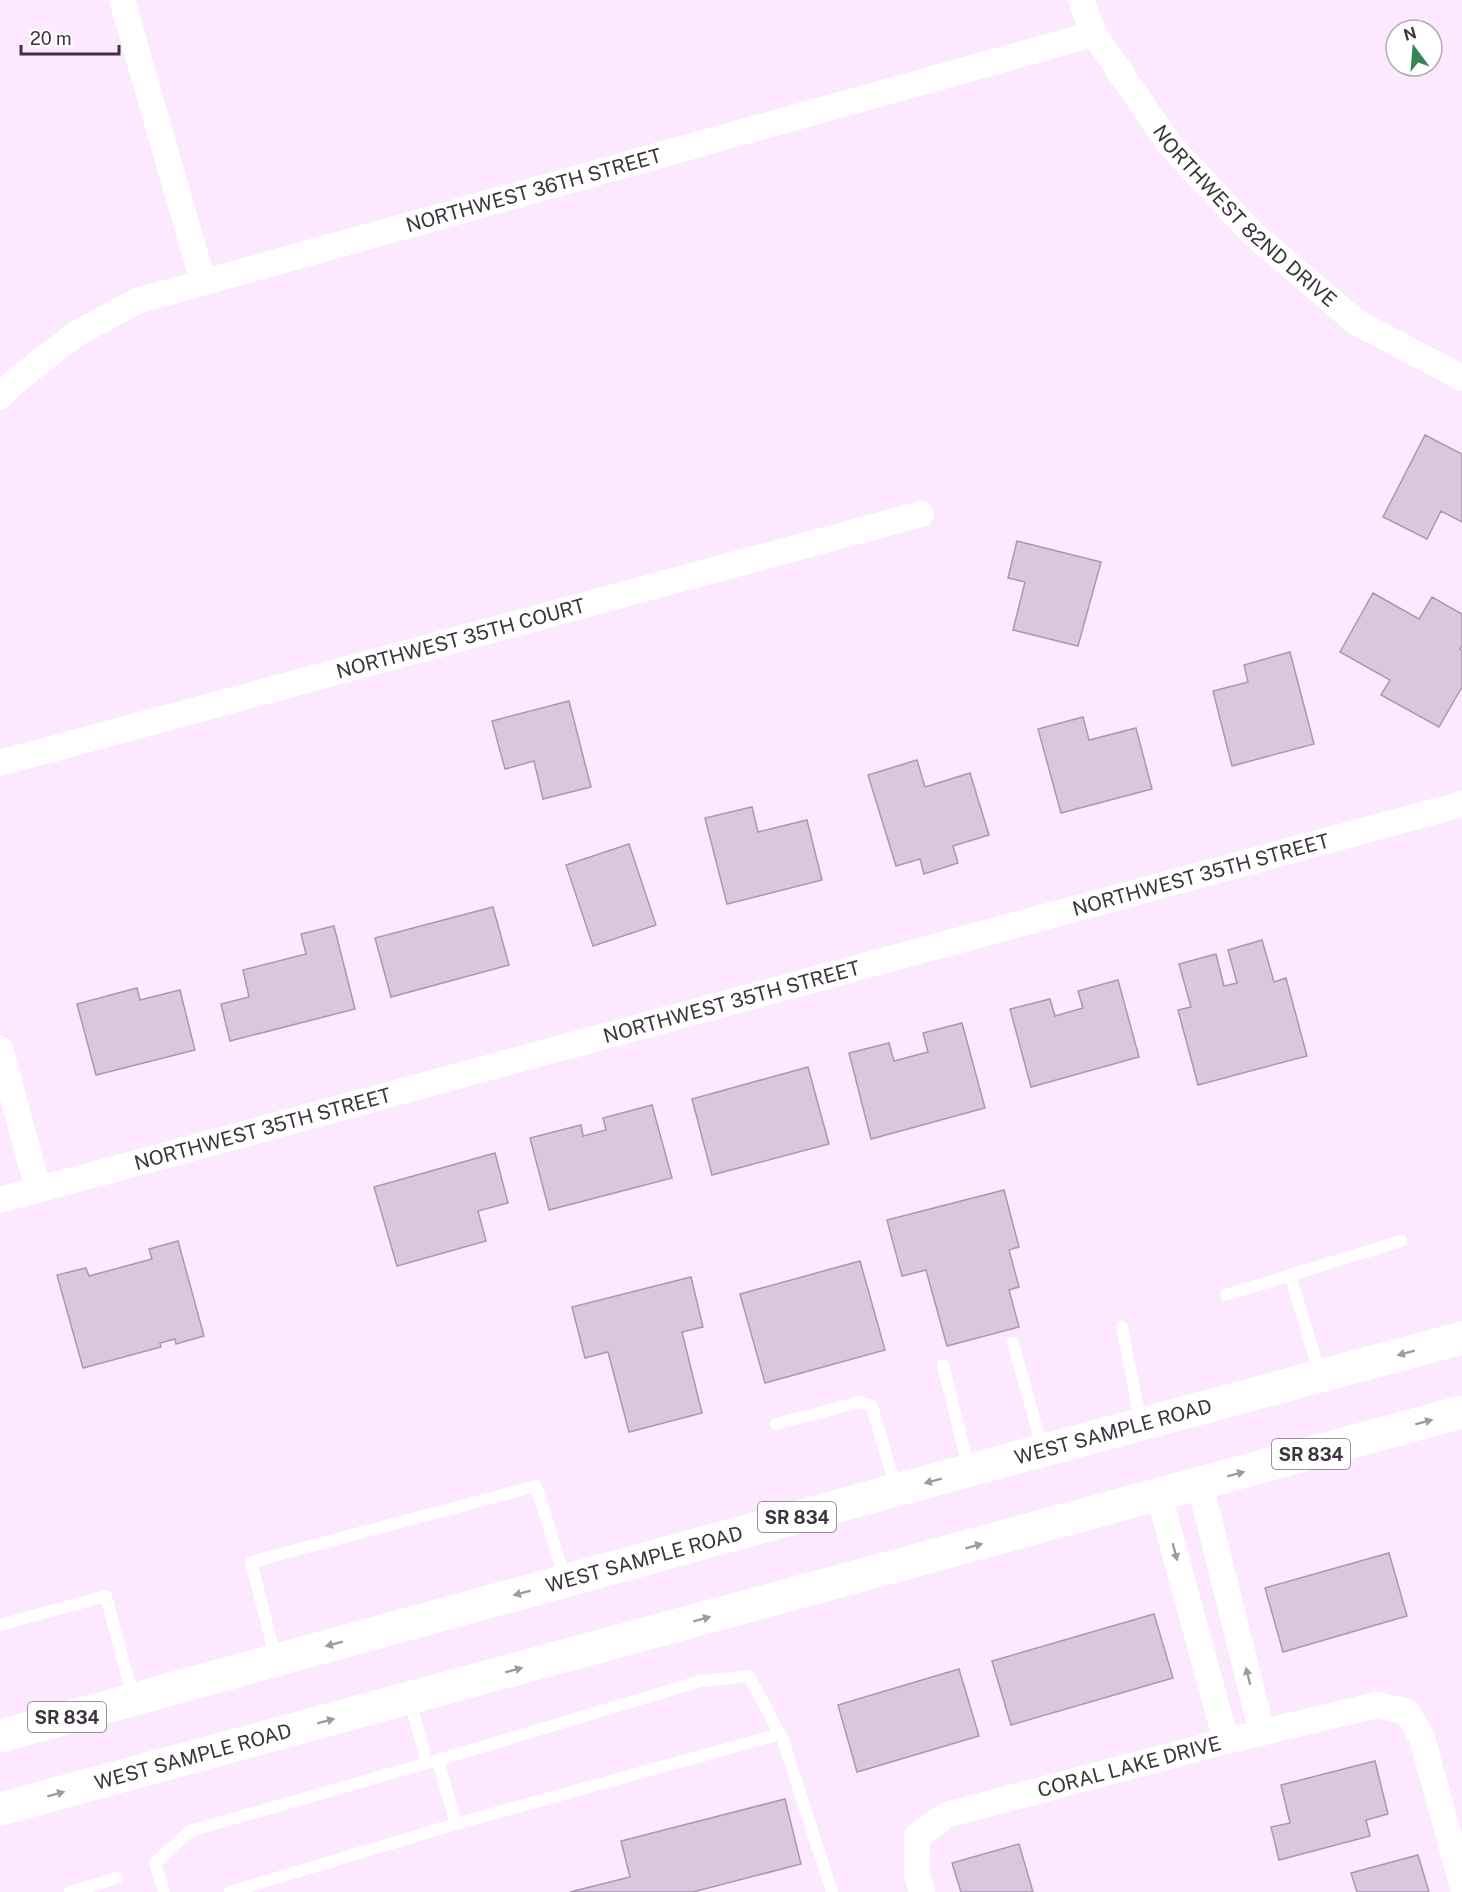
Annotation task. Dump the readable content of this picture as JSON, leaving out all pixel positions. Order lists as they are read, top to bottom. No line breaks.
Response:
{"streets":{"main road":["WEST SAMPLE ROAD","SR 834"],"street":["NORTHWEST 36TH STREET","NORTHWEST 82ND DRIVE","NORTHWEST 35TH COURT","NORTHWEST 35TH STREET","CORAL LAKE DRIVE"]},"crossings":[["NORTHWEST 36TH STREET","NORTHWEST 82ND DRIVE"],["WEST SAMPLE ROAD","CORAL LAKE DRIVE"]],"scale_bar":"20 m","north":"top"}
